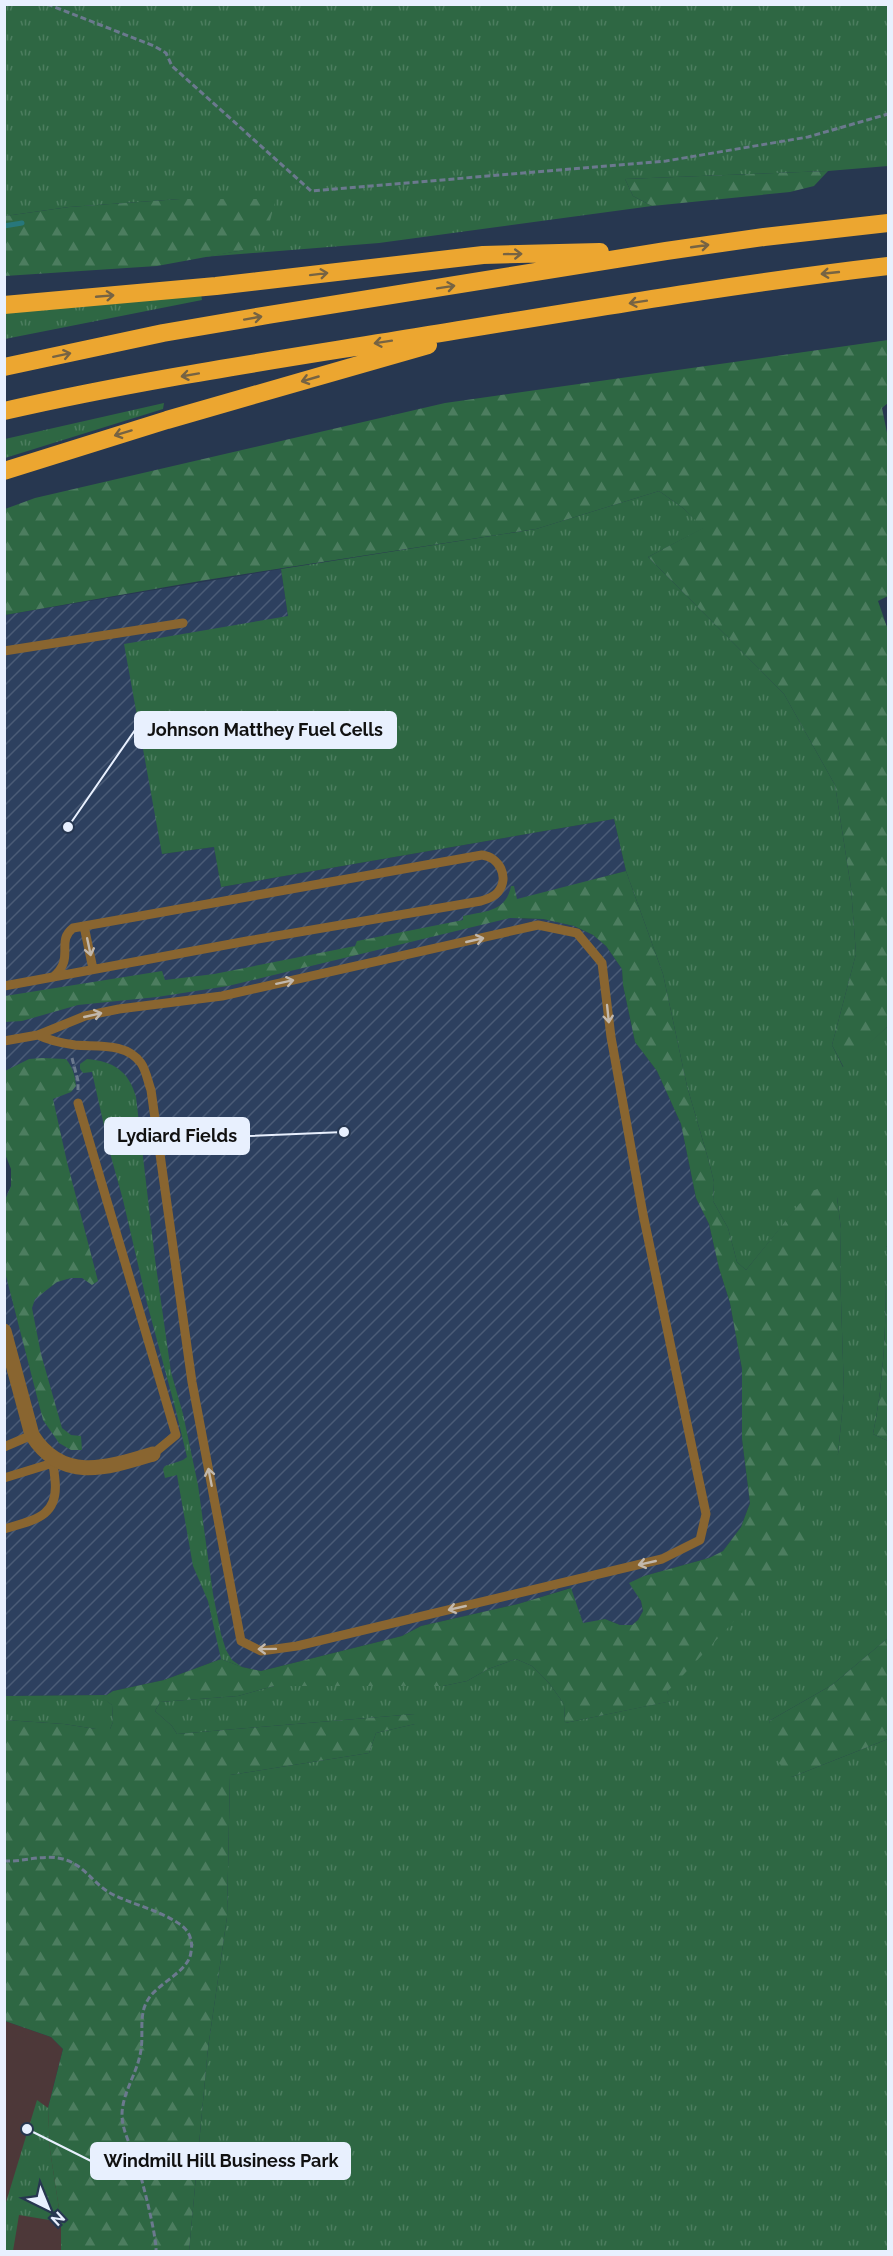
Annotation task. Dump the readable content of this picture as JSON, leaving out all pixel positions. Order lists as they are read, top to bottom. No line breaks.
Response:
{"places":["Johnson Matthey Fuel Cells","Lydiard Fields","Windmill Hill Business Park"],"north":"bottom right"}
